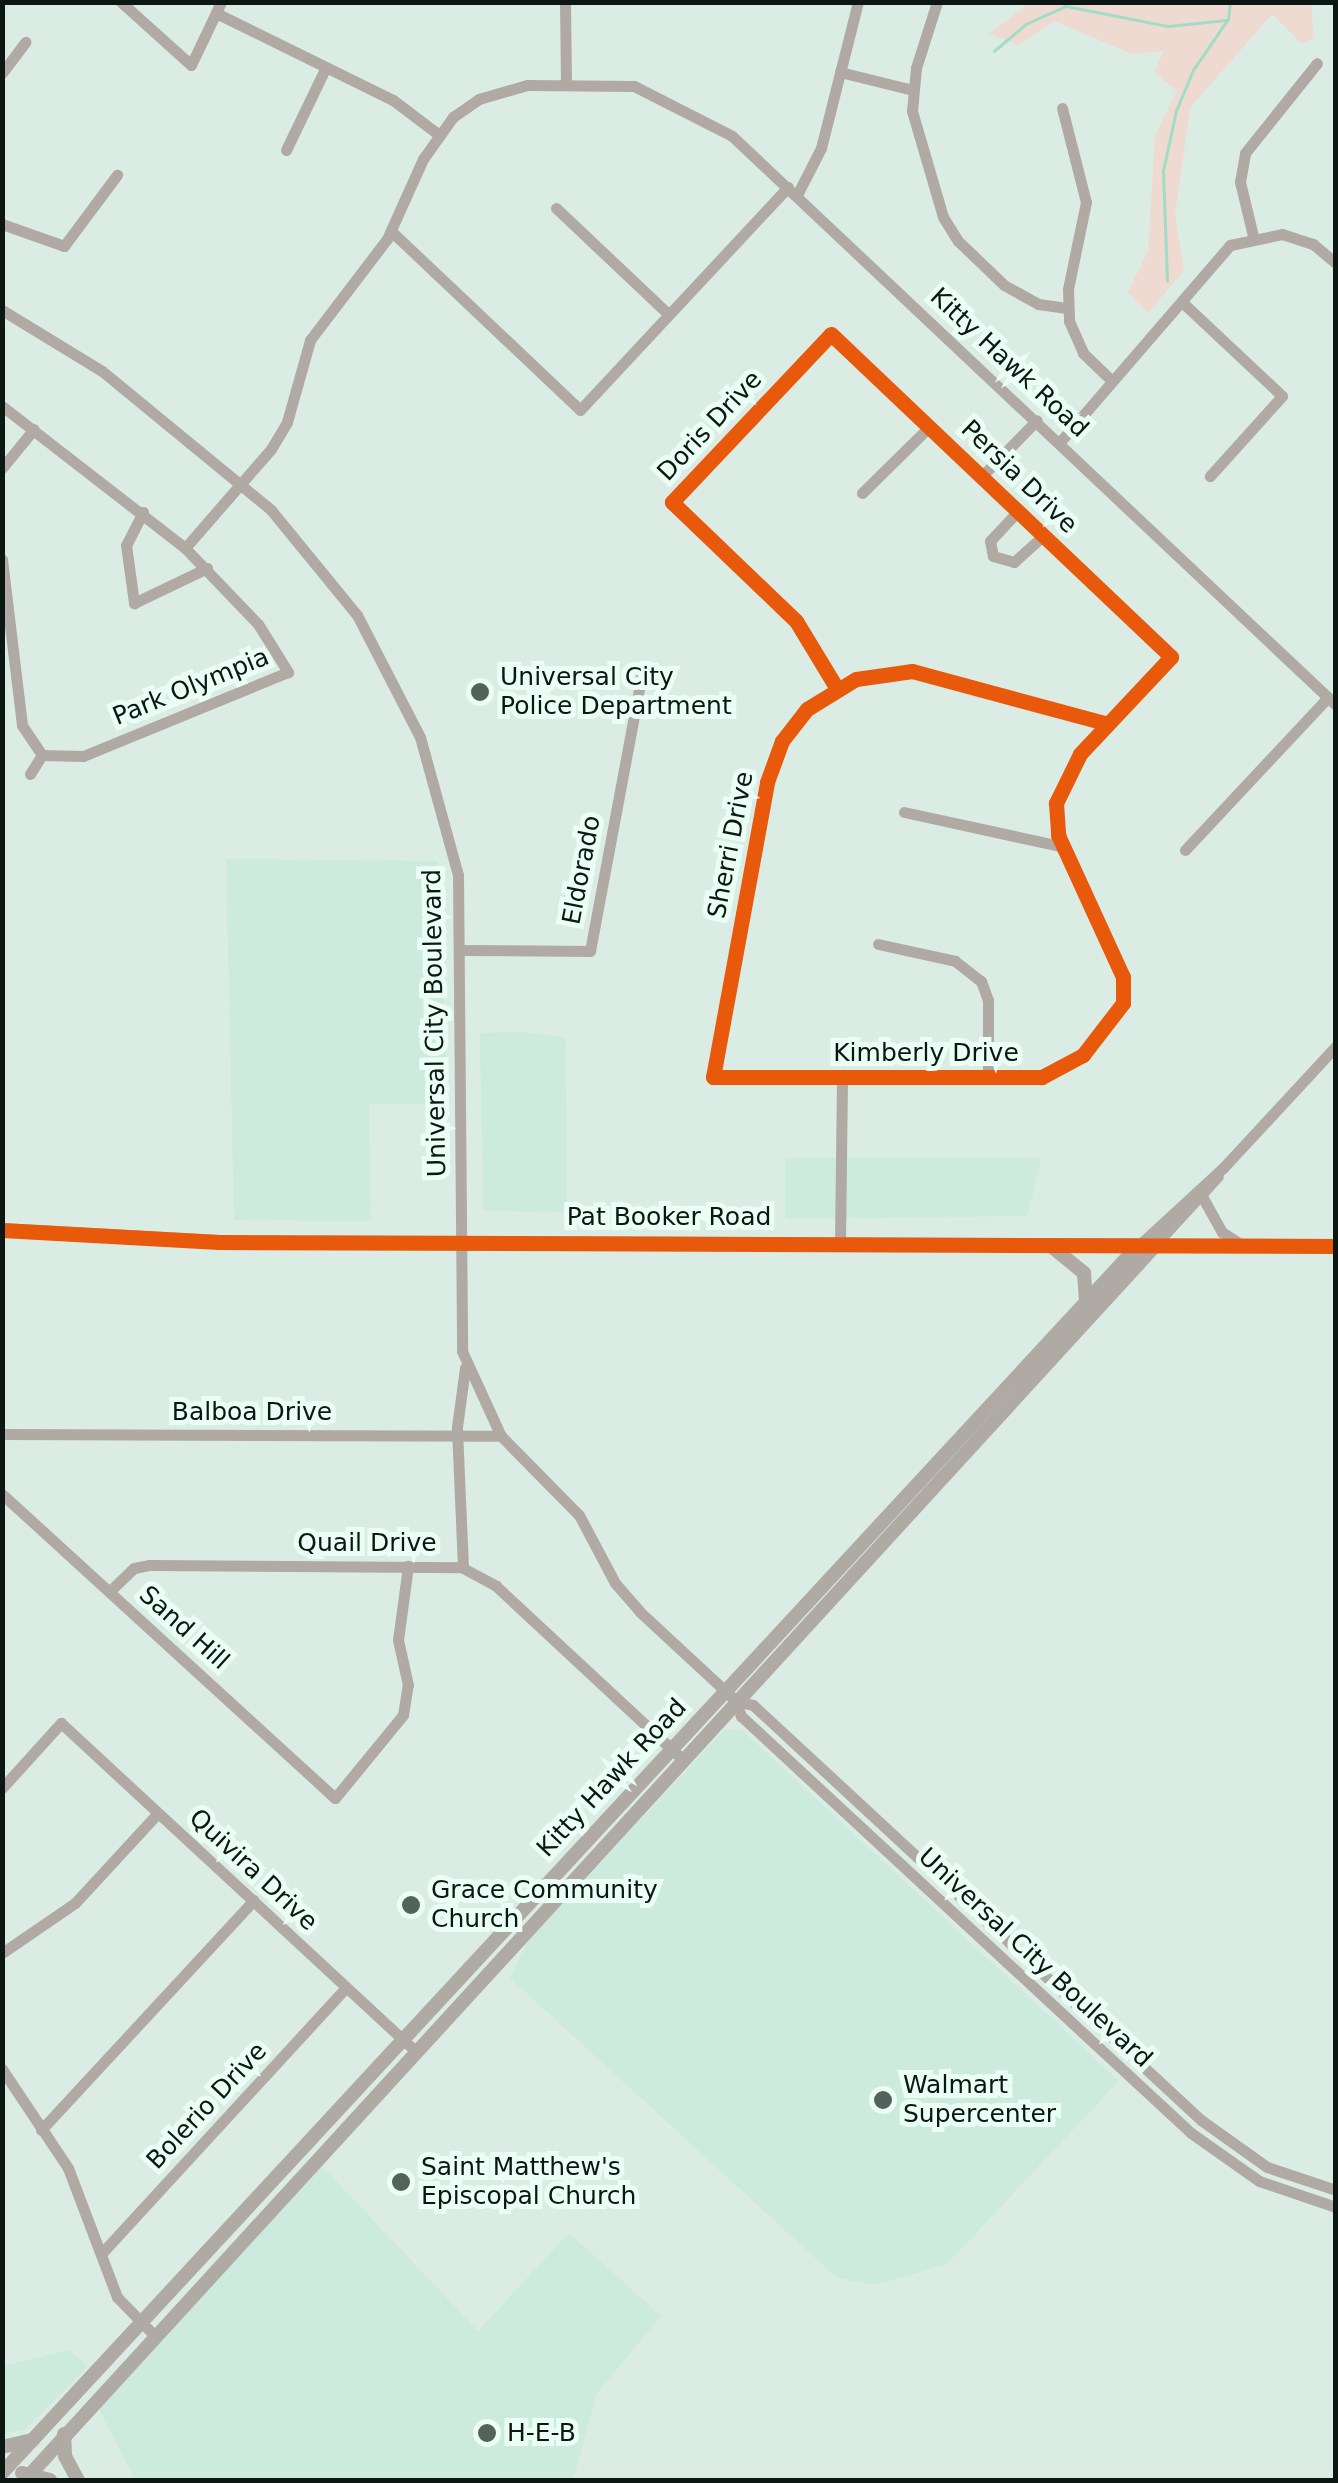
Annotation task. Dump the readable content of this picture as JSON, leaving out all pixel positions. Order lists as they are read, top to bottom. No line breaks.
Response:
{"streets":{"main road":["Kitty Hawk Road","Pat Booker Road"],"street":["Doris Drive","Persia Drive","Park Olympia","Sherri Drive","Eldorado","Universal City Boulevard","Kimberly Drive","Balboa Drive","Quail Drive","Sand Hill","Quivira Drive","Bolerio Drive"]},"crossings":[["Kitty Hawk Road","Universal City Boulevard"],["Kitty Hawk Road","Pat Booker Road"],["Kitty Hawk Road","Quail Drive"],["Kitty Hawk Road","Quivira Drive"],["Doris Drive","Persia Drive"],["Doris Drive","Sherri Drive"],["Persia Drive","Kimberly Drive"],["Sherri Drive","Kimberly Drive"],["Eldorado","Universal City Boulevard"],["Universal City Boulevard","Pat Booker Road"],["Universal City Boulevard","Balboa Drive"],["Quail Drive","Sand Hill"],["Quivira Drive","Bolerio Drive"]],"places":["Universal City Police Department","Grace Community Church","Walmart Supercenter","Saint Matthew's Episcopal Church","H-E-B"]}
